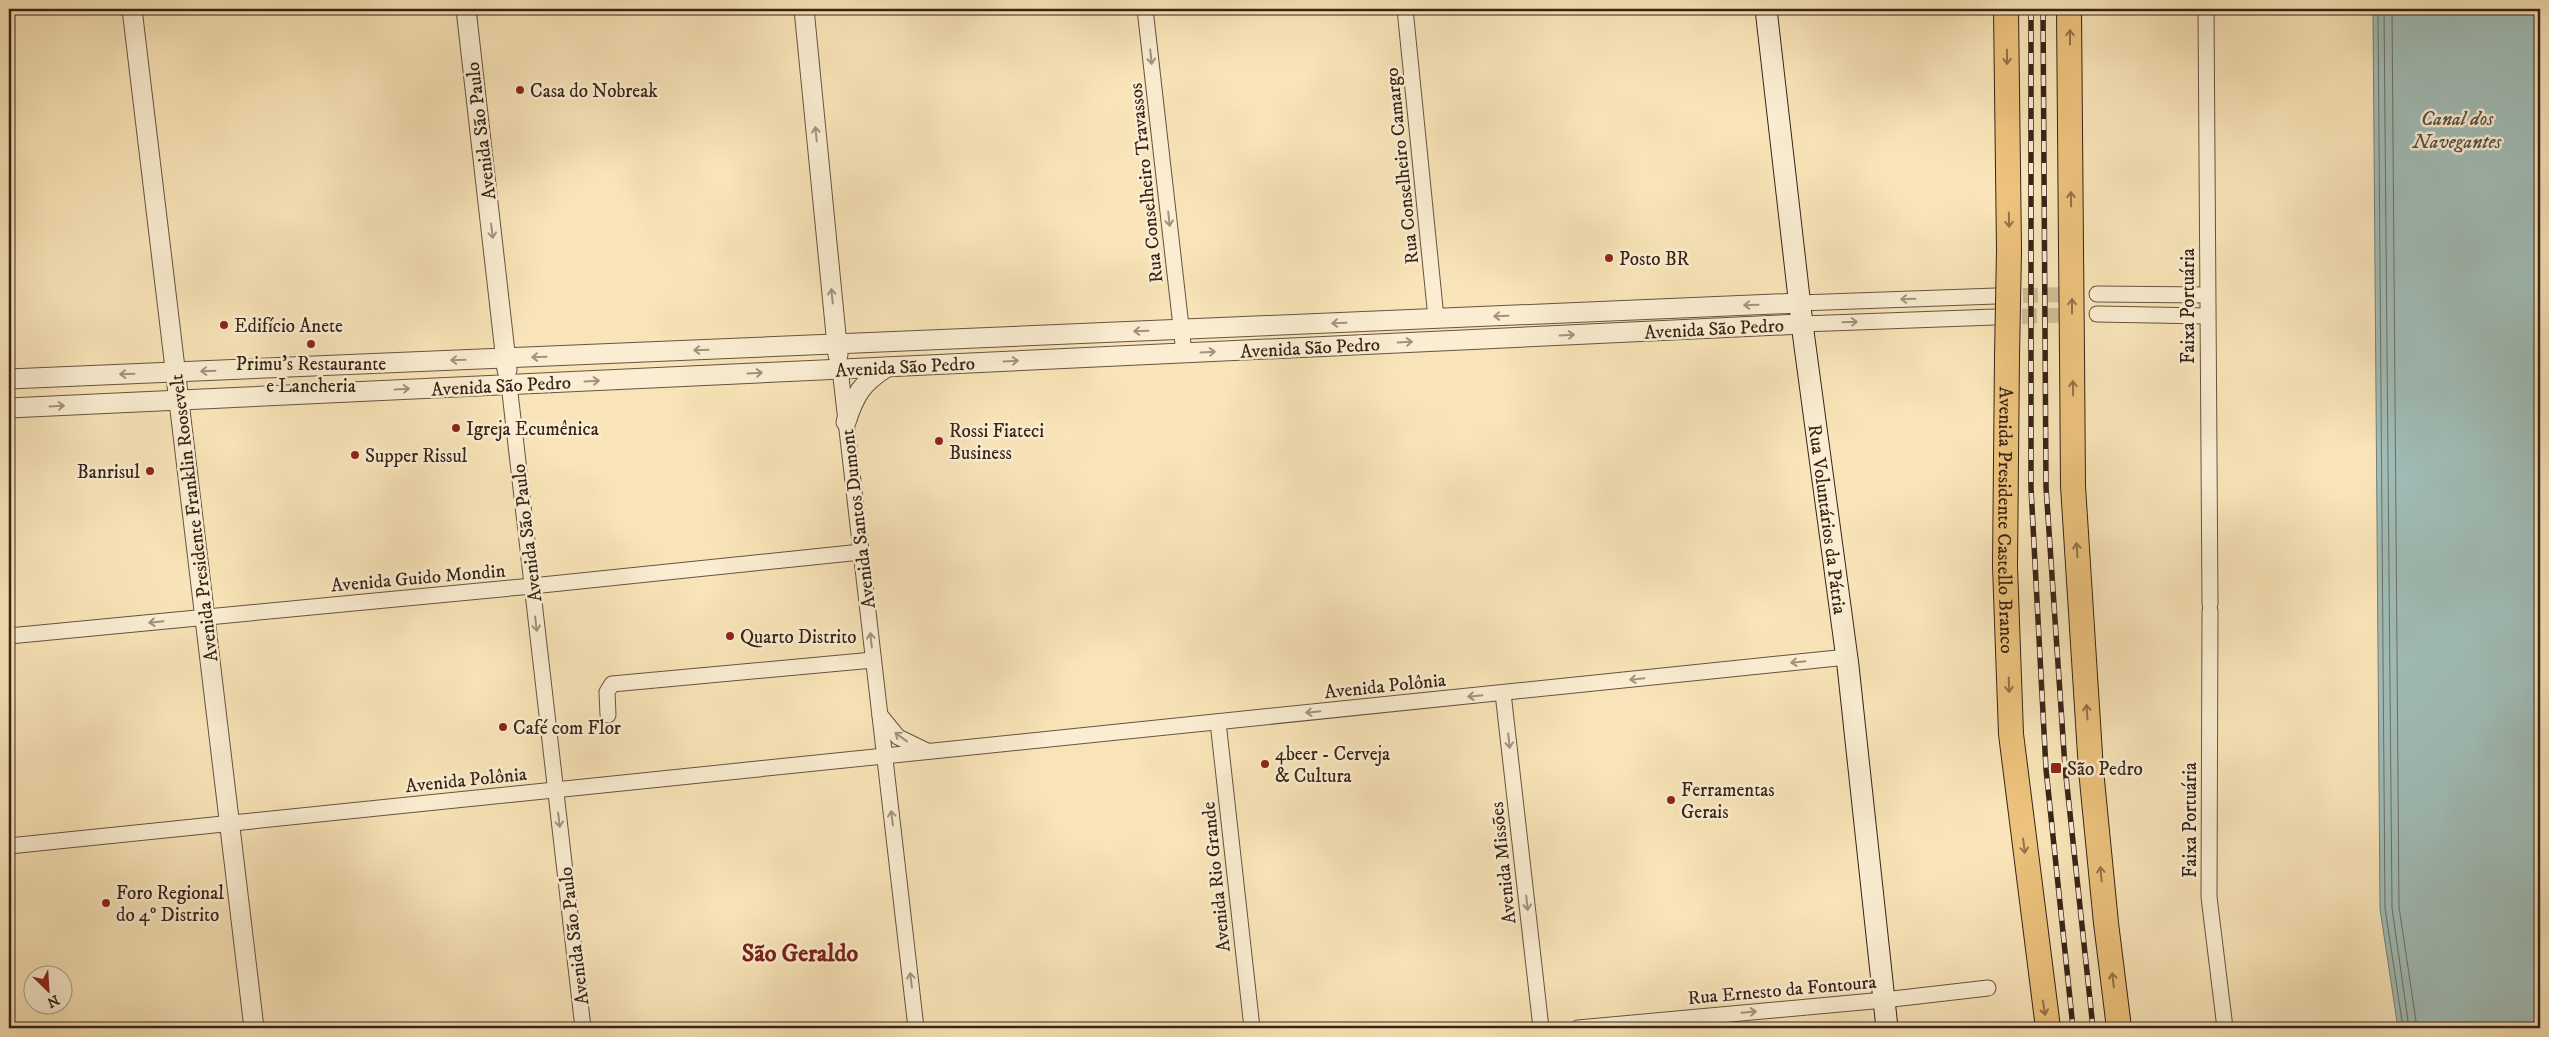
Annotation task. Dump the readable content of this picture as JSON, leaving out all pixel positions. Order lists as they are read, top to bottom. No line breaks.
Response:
{"streets":{"main road":["Rua Voluntários da Pátria","Avenida Presidente Castello Branco"],"street":["Avenida São Paulo","Rua Conselheiro Camargo","Rua Conselheiro Travassos","Faixa Portuária","Avenida São Pedro","Avenida Presidente Franklin Roosevelt","Avenida Santos Dumont","Avenida Guido Mondin","Avenida Polônia","Avenida Missões","Avenida Rio Grande","Rua Ernesto da Fontoura"]},"crossings":[["Avenida São Paulo","Avenida São Pedro"],["Avenida São Paulo","Avenida Guido Mondin"],["Avenida São Paulo","Avenida Polônia"],["Rua Conselheiro Camargo","Avenida São Pedro"],["Rua Conselheiro Travassos","Avenida São Pedro"],["Avenida São Pedro","Avenida Presidente Franklin Roosevelt"],["Avenida São Pedro","Rua Voluntários da Pátria"],["Avenida São Pedro","Avenida Santos Dumont"],["Avenida Presidente Franklin Roosevelt","Avenida Guido Mondin"],["Avenida Presidente Franklin Roosevelt","Avenida Polônia"],["Rua Voluntários da Pátria","Avenida Polônia"],["Rua Voluntários da Pátria","Rua Ernesto da Fontoura"],["Avenida Santos Dumont","Avenida Guido Mondin"],["Avenida Santos Dumont","Avenida Polônia"],["Avenida Polônia","Avenida Missões"],["Avenida Polônia","Avenida Rio Grande"]],"one_way":["Avenida São Paulo","Rua Conselheiro Travassos","Avenida Santos Dumont","Avenida Missões","Rua Ernesto da Fontoura"],"districts":["São Geraldo"],"water":["Canal dos Navegantes"],"places":{"other":["Casa do Nobreak","Posto BR","Edifício Anete","Primu's Restaurante e Lancheria","Igreja Ecumênica","Rossi Fiateci Business","Supper Rissul","Banrisul","Quarto Distrito","Café com Flor","4beer - Cerveja & Cultura","Ferramentas Gerais","Foro Regional do 4º Distrito"],"transit":["São Pedro"]},"north":"bottom right"}
